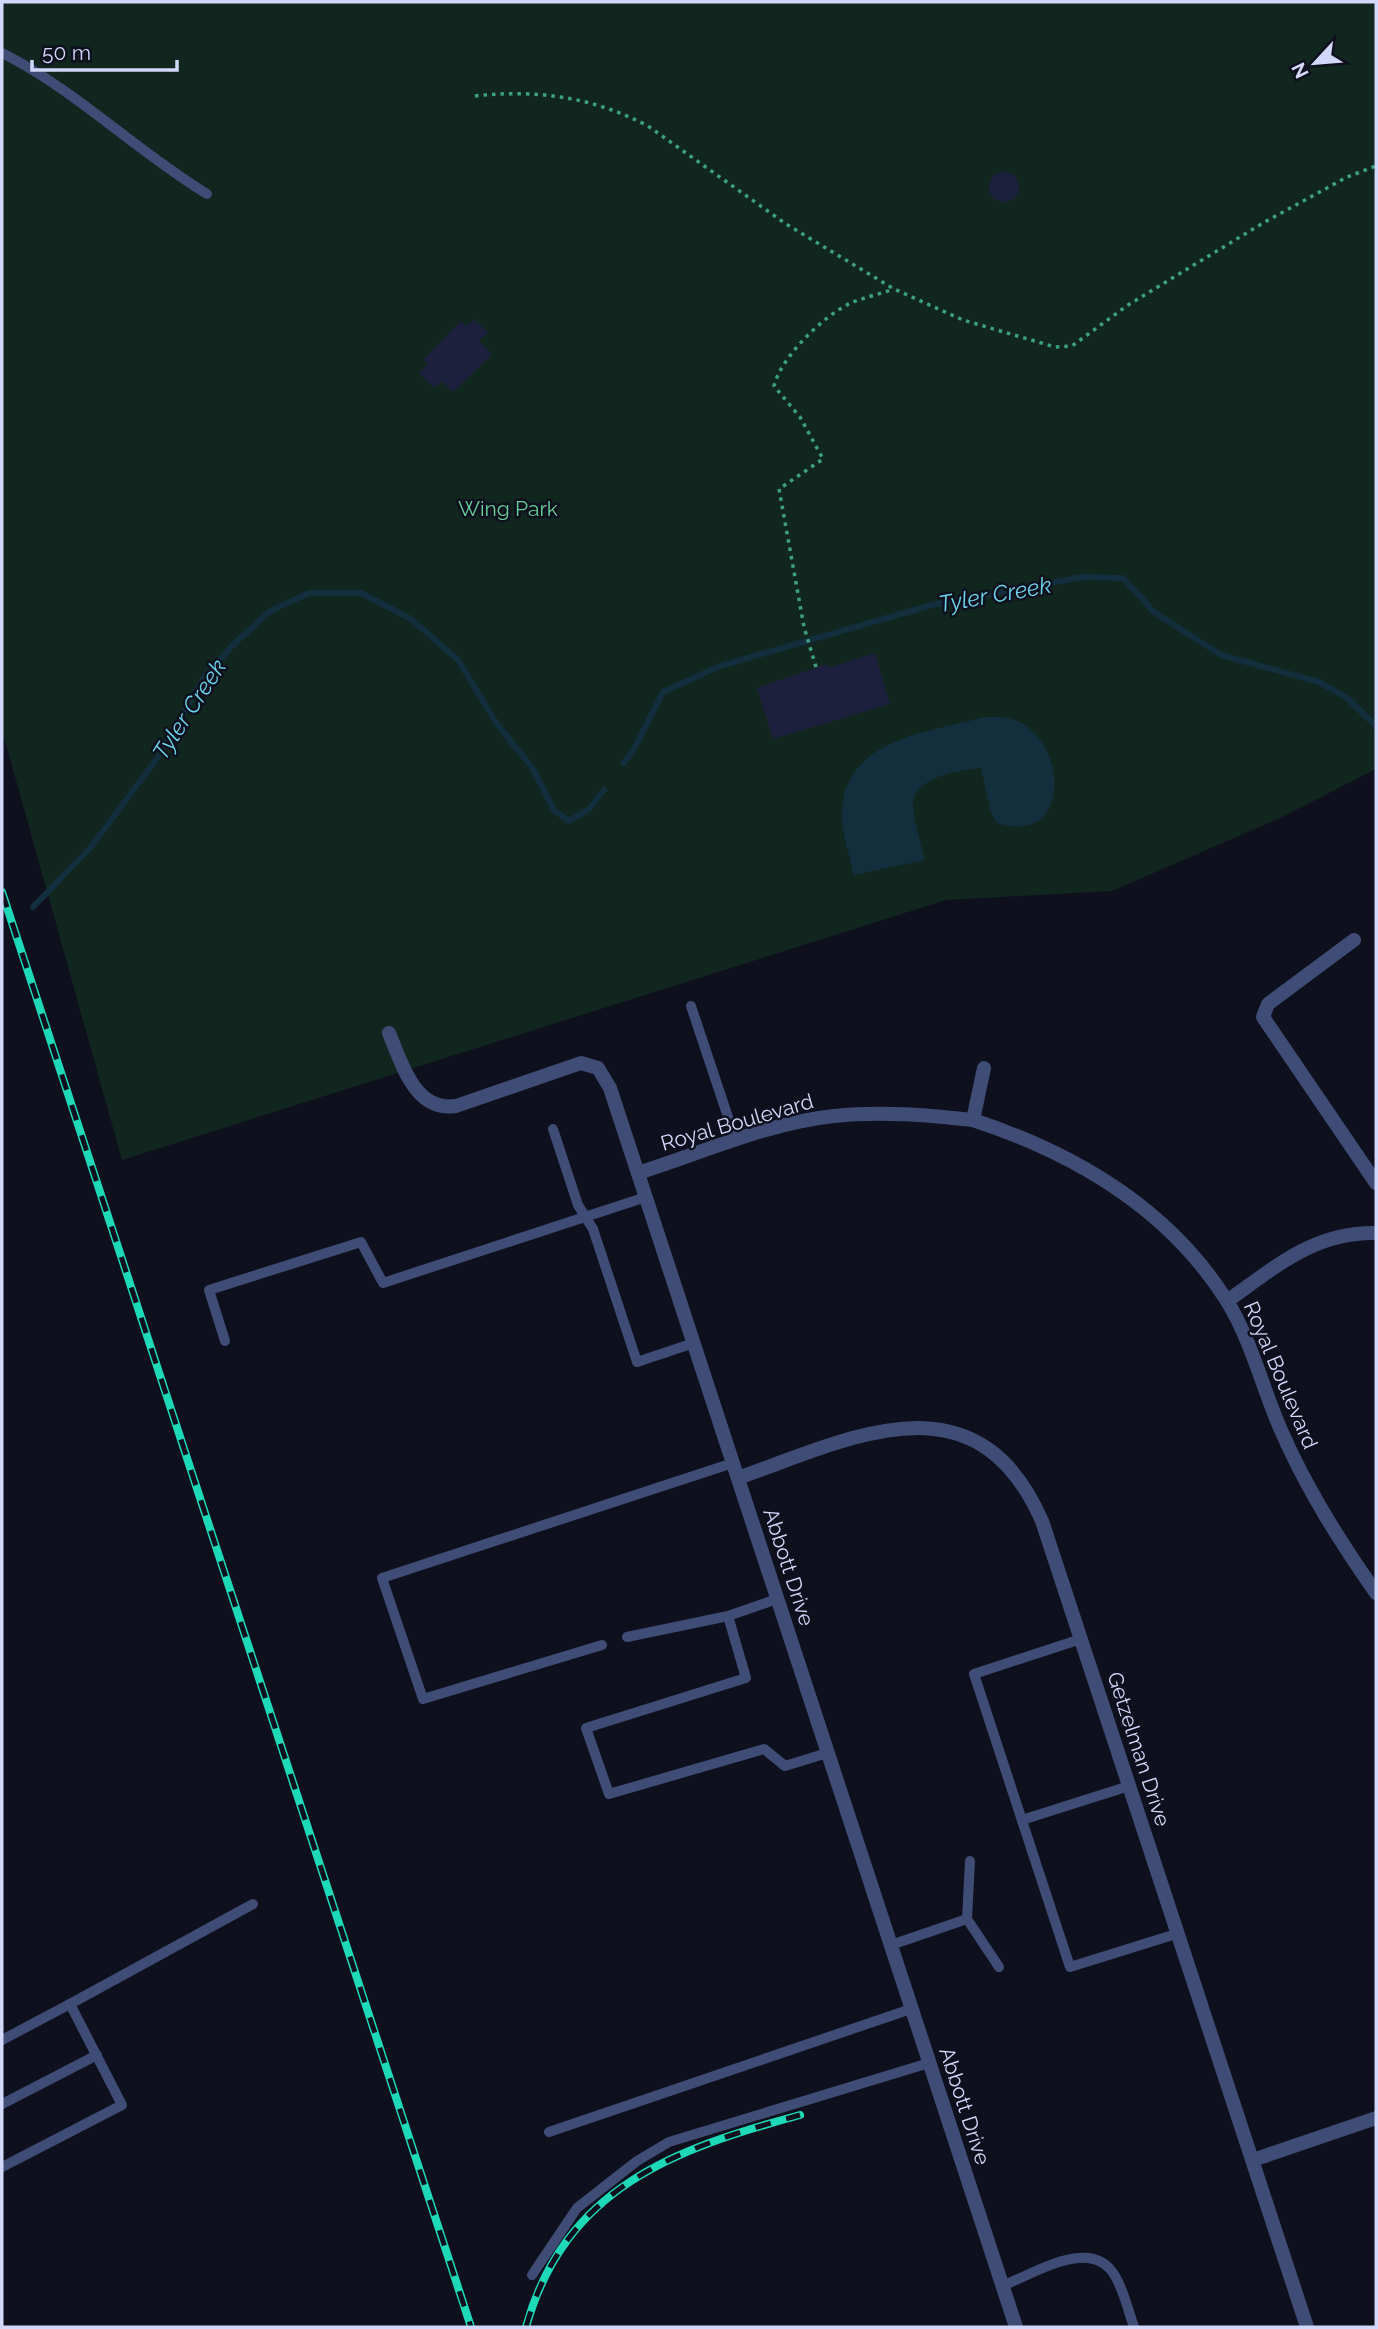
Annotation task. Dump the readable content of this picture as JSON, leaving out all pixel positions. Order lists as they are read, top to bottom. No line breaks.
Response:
{"streets":{"street":["Royal Boulevard","Abbott Drive","Getzelman Drive"]},"crossings":[["Royal Boulevard","Abbott Drive"],["Abbott Drive","Getzelman Drive"]],"water":["Tyler Creek"],"parks":["Wing Park"],"scale_bar":"50 m","north":"bottom left"}
